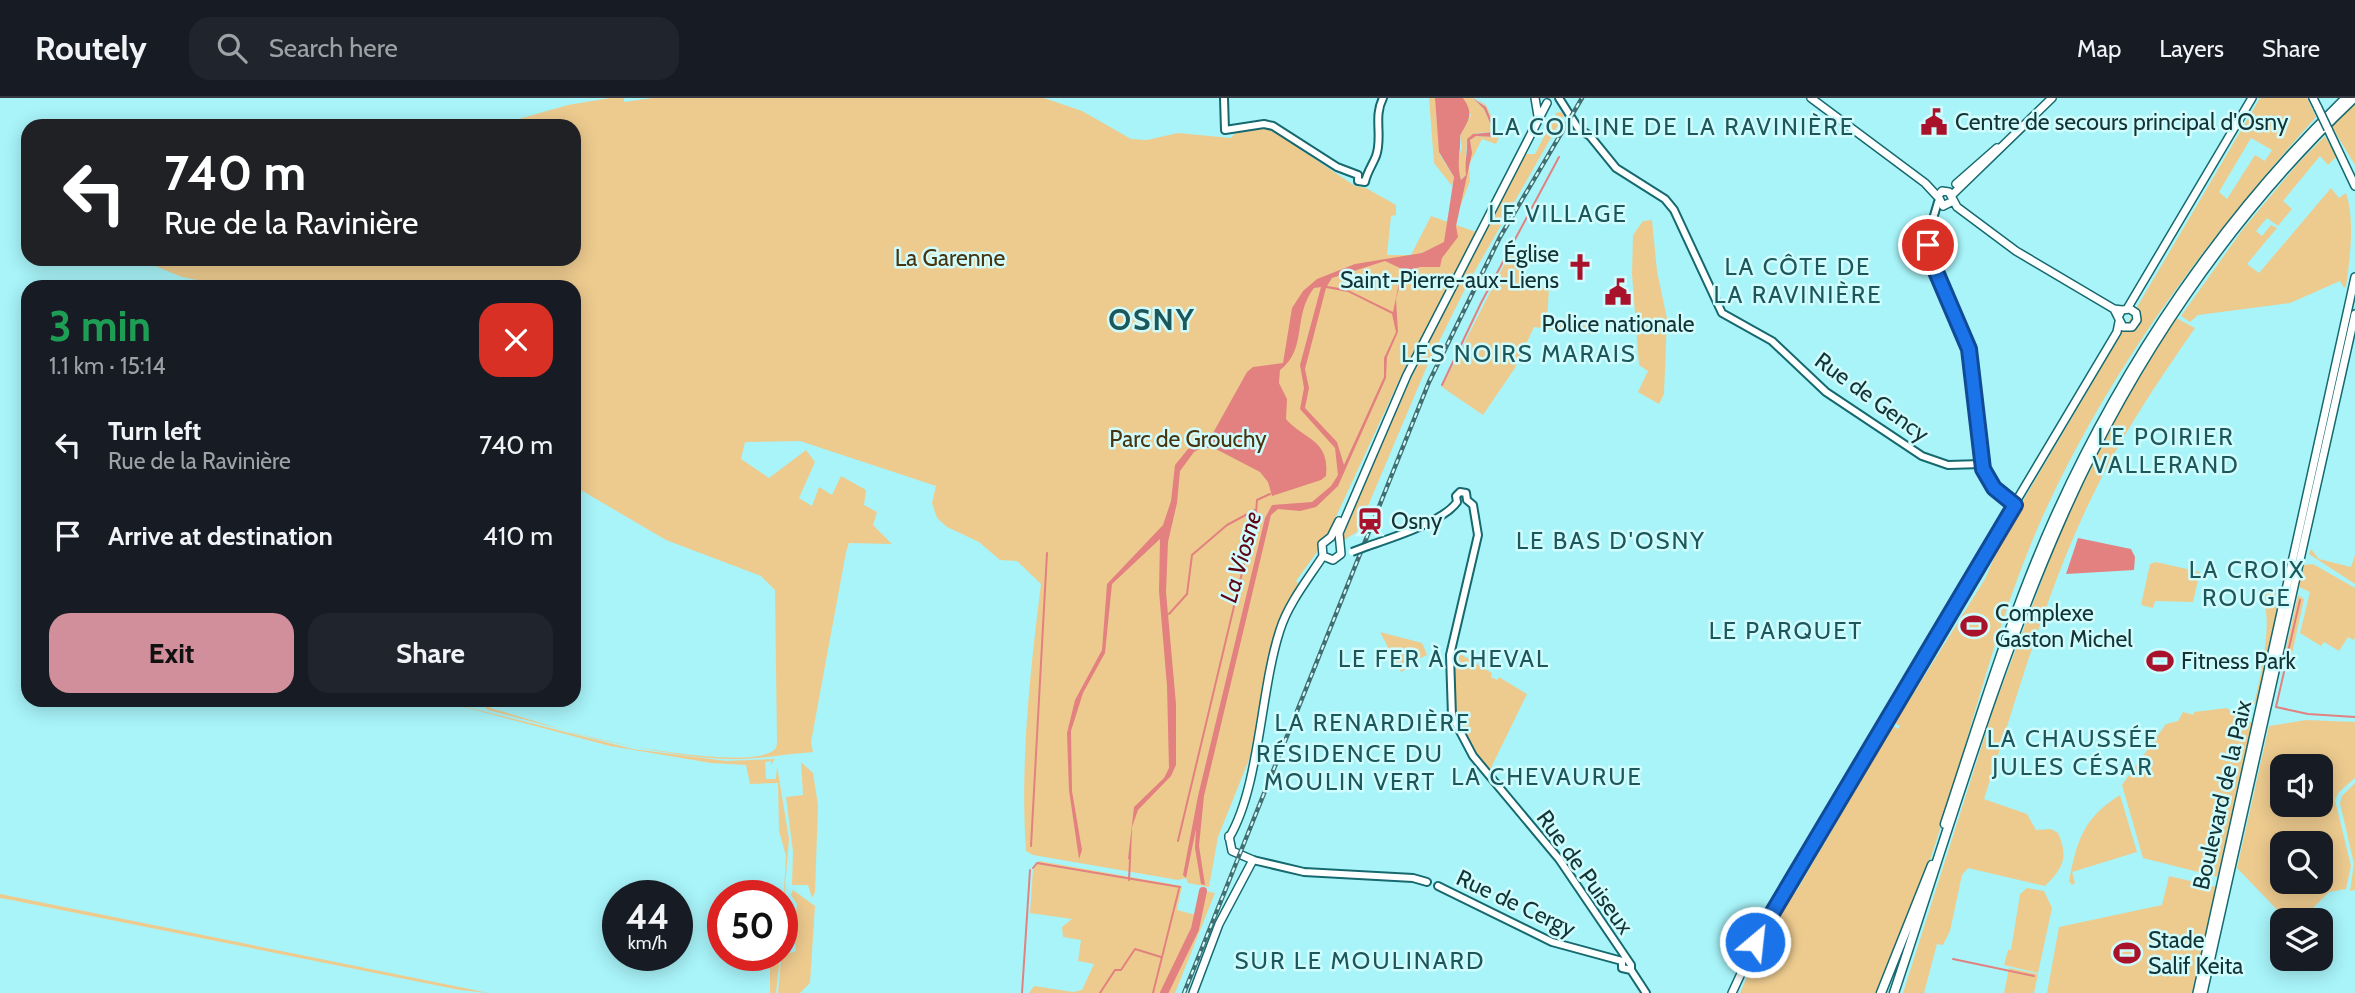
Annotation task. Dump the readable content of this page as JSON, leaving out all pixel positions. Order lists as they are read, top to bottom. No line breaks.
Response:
{"streets":{"main road":["Boulevard de la Paix"],"street":["Rue de Gency","Rue de Puiseux","Rue de Cergy"]},"crossings":[["Rue de Puiseux","Rue de Cergy"]],"districts":["LA COLLINE DE LA RAVINIÈRE","LE VILLAGE","LA CÔTE DE LA RAVINIÈRE","OSNY","LES NOIRS MARAIS","LE POIRIER VALLERAND","LE BAS D'OSNY","LA CROIX ROUGE","LE PARQUET","LE FER À CHEVAL","LA RENARDIÈRE","LA CHAUSSÉE JULES CÉSAR","RÉSIDENCE DU MOULIN VERT","LA CHEVAURUE","SUR LE MOULINARD"],"water":["La Viosne"],"parks":["La Garenne","Parc de Grouchy"],"places":{"public building":["Centre de secours principal d'Osny","Police nationale"],"church":["Église Saint-Pierre-aux-Liens"],"station":["Osny"],"sports":["Complexe Gaston Michel","Fitness Park","Stade Salif Keita"]},"page":{"header":"Routely","search":"Search here","nav":["Map","Layers","Share"],"turn":["740 m","Rue de la Ravinière"],"heading":["3 min","1.1 km · 15:14"],"list":[{"name":"Turn left","note":"Rue de la Ravinière","value":"740 m"},{"name":"Arrive at destination","value":"410 m"}],"buttons":["Exit","Share"],"speed":"44 km/h","limit":"50"}}
